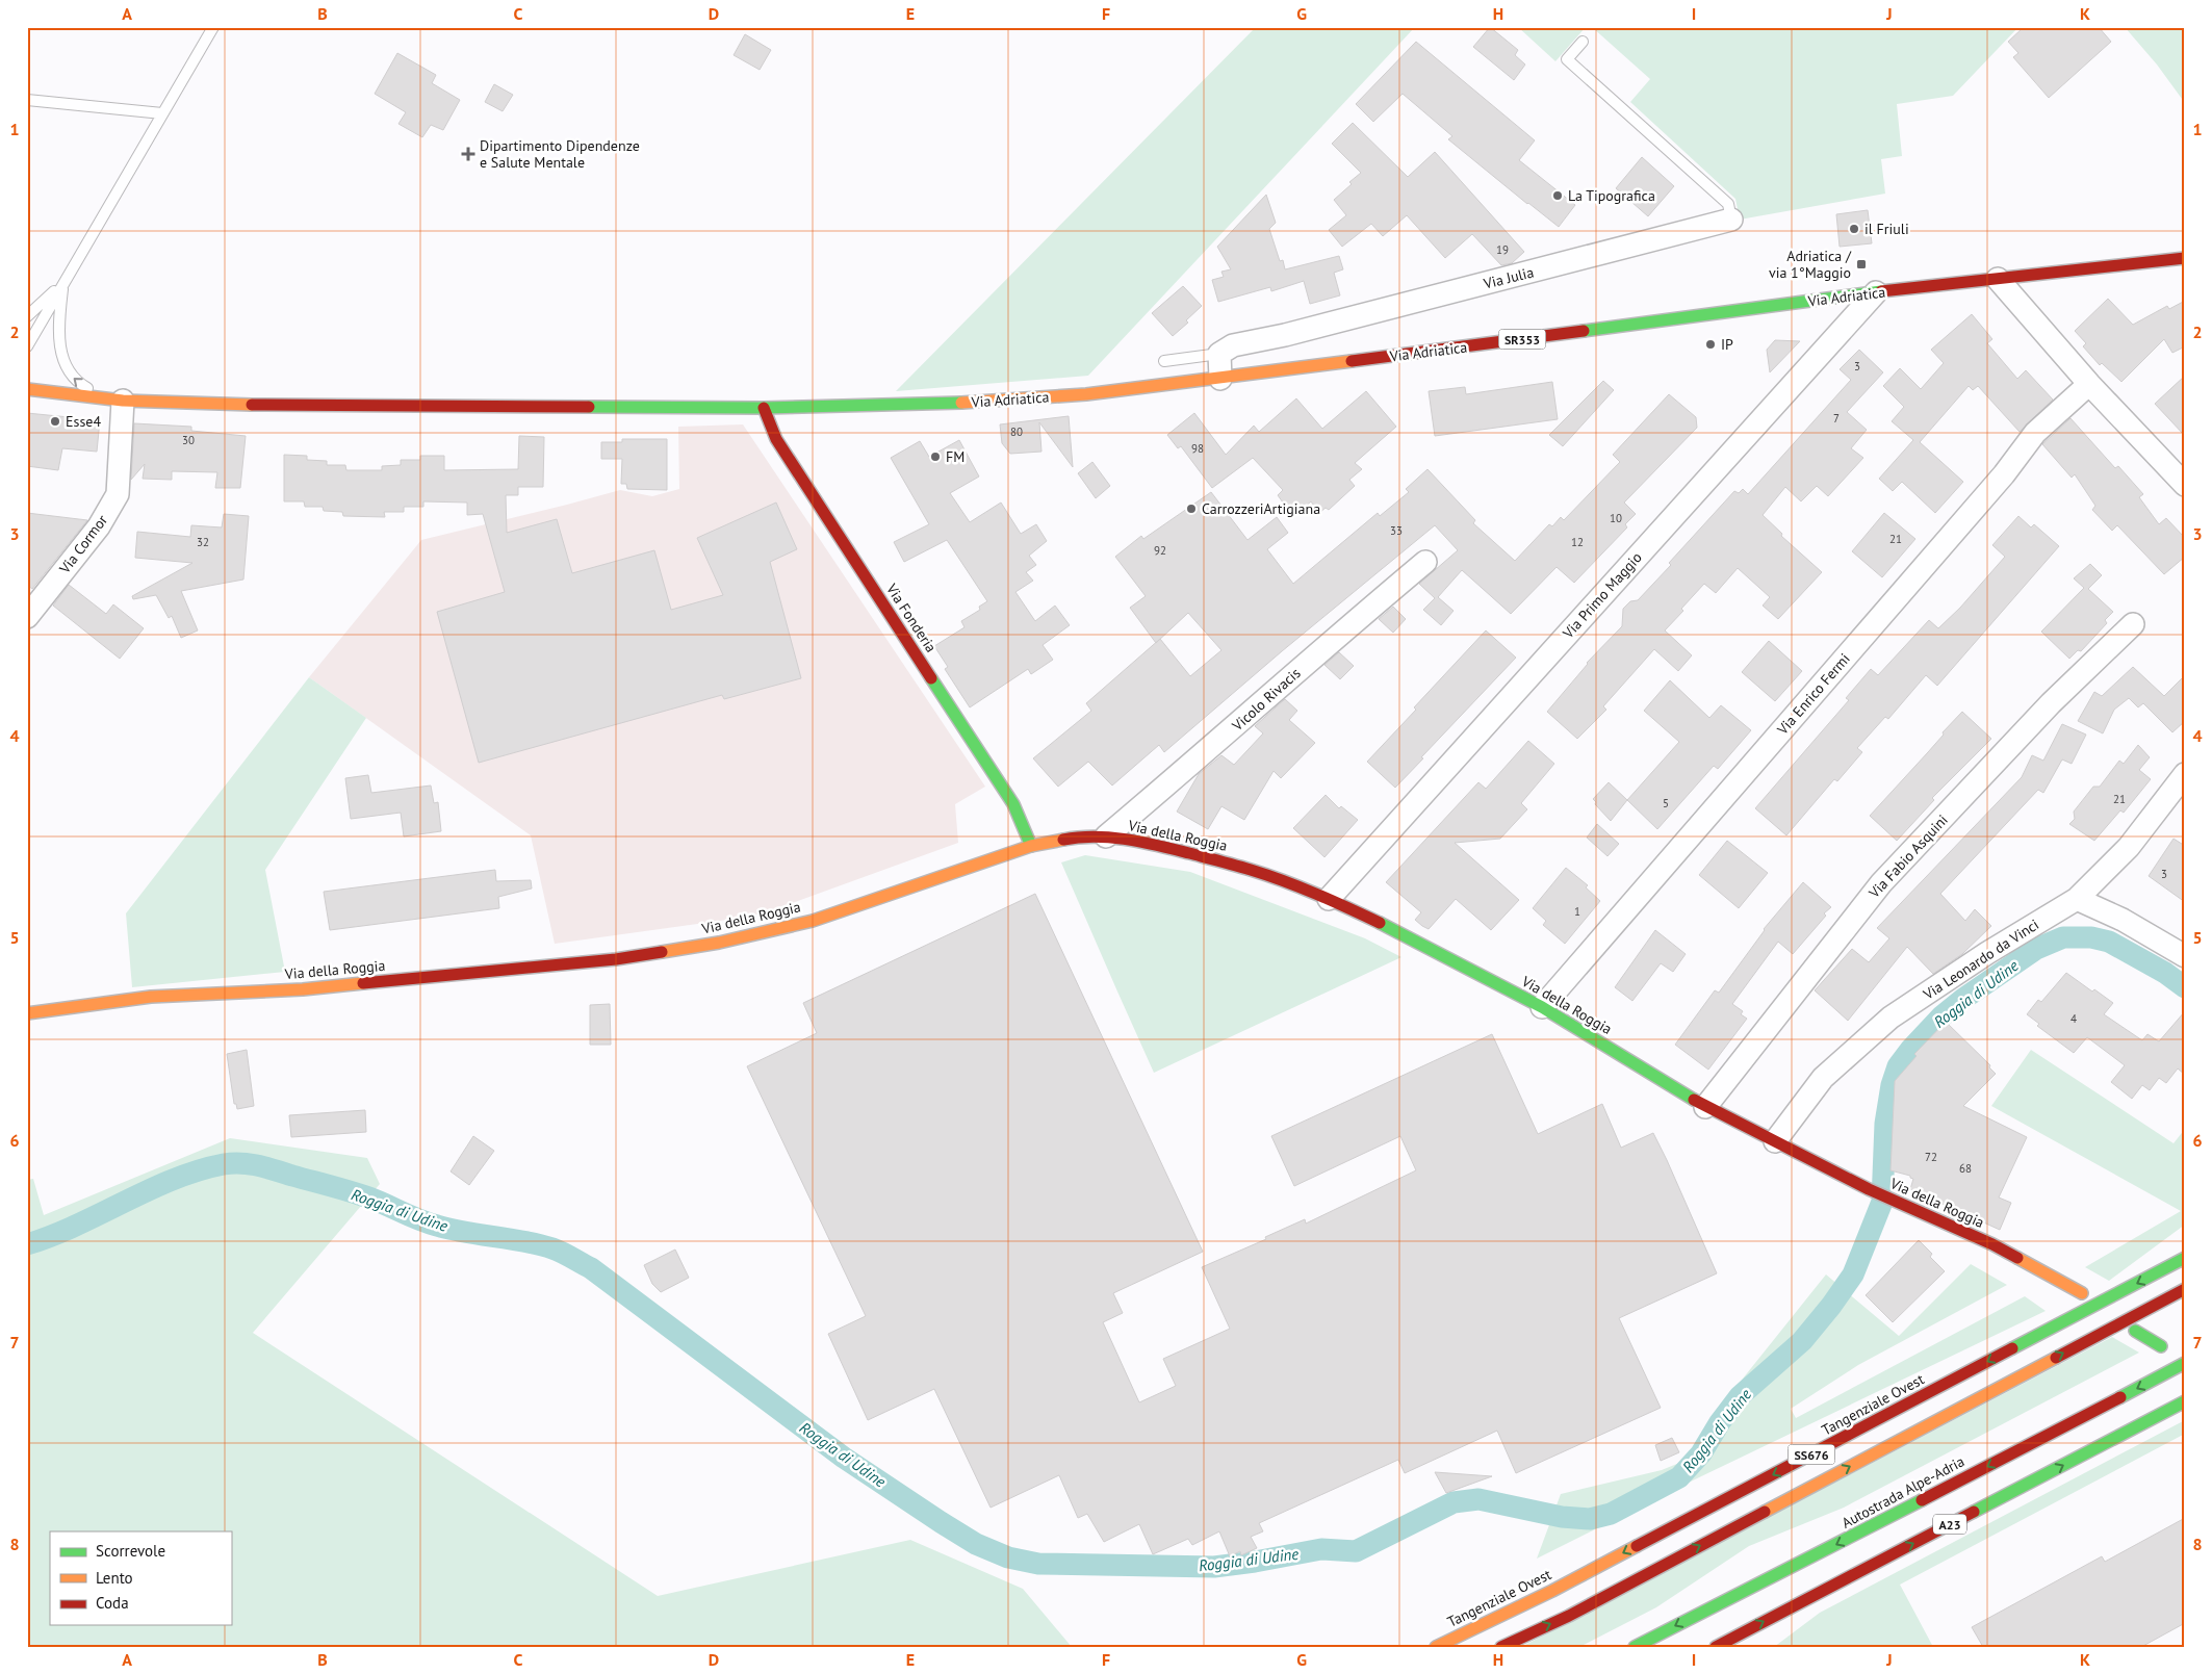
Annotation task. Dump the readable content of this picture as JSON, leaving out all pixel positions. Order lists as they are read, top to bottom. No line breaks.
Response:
{"streets":{"main road":["Via Adriatica","SR353","Via Fonderia","Via della Roggia","Tangenziale Ovest","SS676","Autostrada Alpe-Adria","A23"],"street":["Via Julia","Via Cormor","Via Primo Maggio","Via Enrico Fermi","Vicolo Rivacis","Via Fabio Asquini","Via Leonardo da Vinci"]},"crossings":[["Via Adriatica","Via Cormor"],["Via Adriatica","Via Primo Maggio"],["Via Adriatica","Via Fonderia"],["Via Primo Maggio","Via della Roggia"],["Via Fonderia","Via della Roggia"],["Via Enrico Fermi","Via della Roggia"],["Vicolo Rivacis","Via della Roggia"],["Via della Roggia","Via Fabio Asquini"],["Via della Roggia","Via Leonardo da Vinci"]],"water":["Roggia di Udine"],"places":{"health":["Dipartimento Dipendenze e Salute Mentale"],"other":["La Tipografica","il Friuli","IP","Esse4","FM","CarrozzeriArtigiana"],"transit":["Adriatica / via 1°Maggio"]},"house_numbers":["19","3","7","80","30","98","10","33","21","32","12","92","21","5","3","1","4","72","68"],"legend":["Scorrevole","Lento","Coda"],"grid":{"columns":["A","B","C","D","E","F","G","H","I","J","K"],"rows":["1","2","3","4","5","6","7","8"]}}
